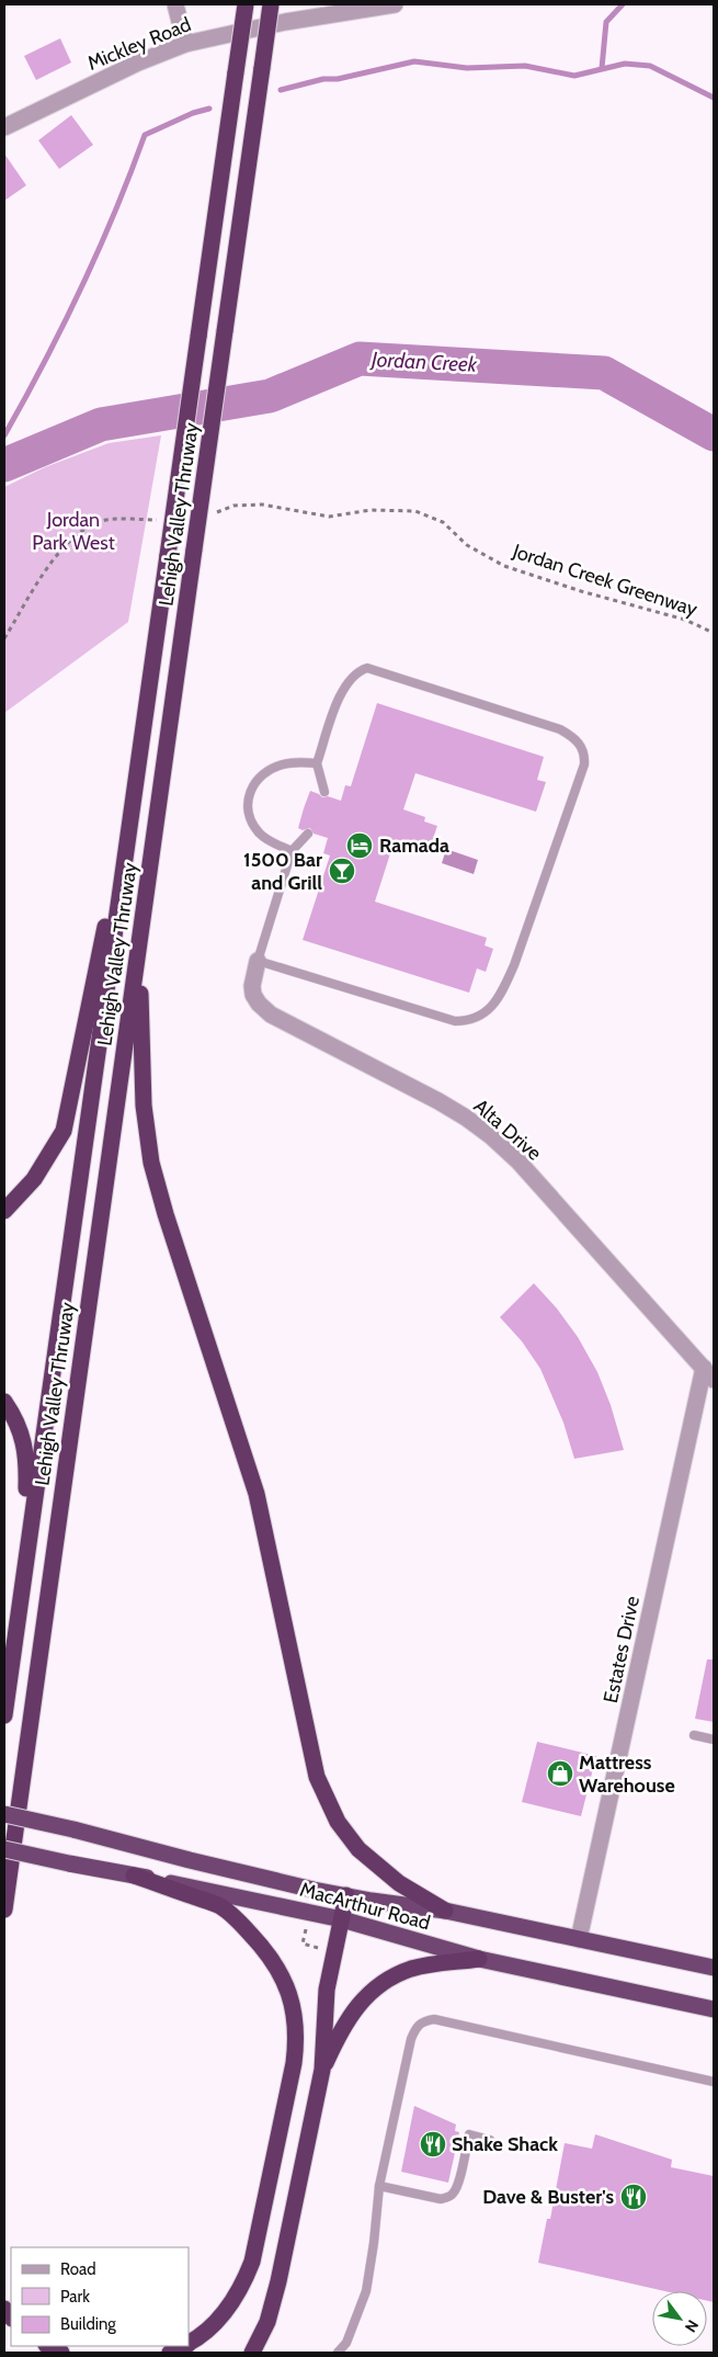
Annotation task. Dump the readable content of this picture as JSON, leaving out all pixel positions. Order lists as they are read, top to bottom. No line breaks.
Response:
{"streets":{"highway":["Lehigh Valley Thruway","MacArthur Road"],"street":["Mickley Road","Alta Drive","Estates Drive"],"path":["Jordan Creek Greenway"]},"crossings":[["Alta Drive","Estates Drive"],["Estates Drive","MacArthur Road"]],"water":["Jordan Creek"],"parks":["Jordan Park West"],"places":{"hotel":["Ramada"],"bar":["1500 Bar and Grill"],"shop":["Mattress Warehouse"],"restaurant":["Shake Shack","Dave & Buster's"]},"legend":["Road","Park","Building"],"north":"bottom right"}
